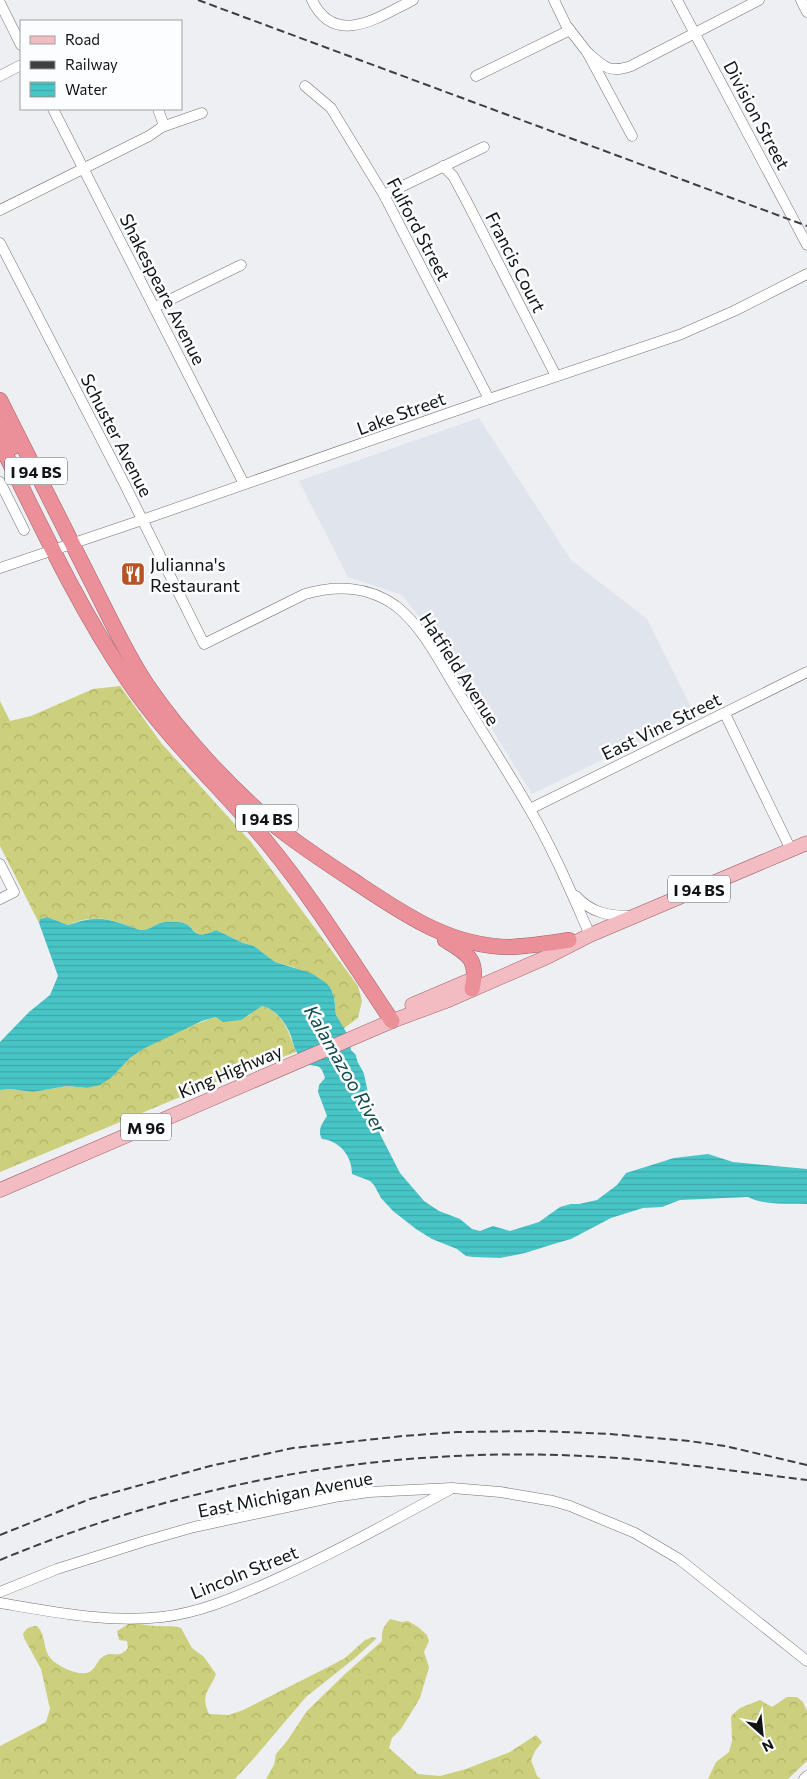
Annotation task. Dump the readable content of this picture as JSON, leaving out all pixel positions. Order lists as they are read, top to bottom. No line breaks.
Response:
{"streets":{"highway":["I 94 BS"],"main road":["King Highway","M 96"],"street":["Division Street","Fulford Street","Francis Court","Shakespeare Avenue","Lake Street","Schuster Avenue","Hatfield Avenue","East Vine Street","East Michigan Avenue","Lincoln Street"]},"crossings":[["Fulford Street","Lake Street"],["Francis Court","Lake Street"],["Shakespeare Avenue","Lake Street"],["Lake Street","Schuster Avenue"],["Lake Street","I 94 BS"],["Schuster Avenue","Hatfield Avenue"],["I 94 BS","King Highway"],["Hatfield Avenue","East Vine Street"],["Hatfield Avenue","King Highway"],["East Michigan Avenue","Lincoln Street"]],"water":["Kalamazoo River"],"places":{"restaurant":["Julianna's Restaurant"]},"legend":["Road","Railway","Water"],"north":"bottom right"}
